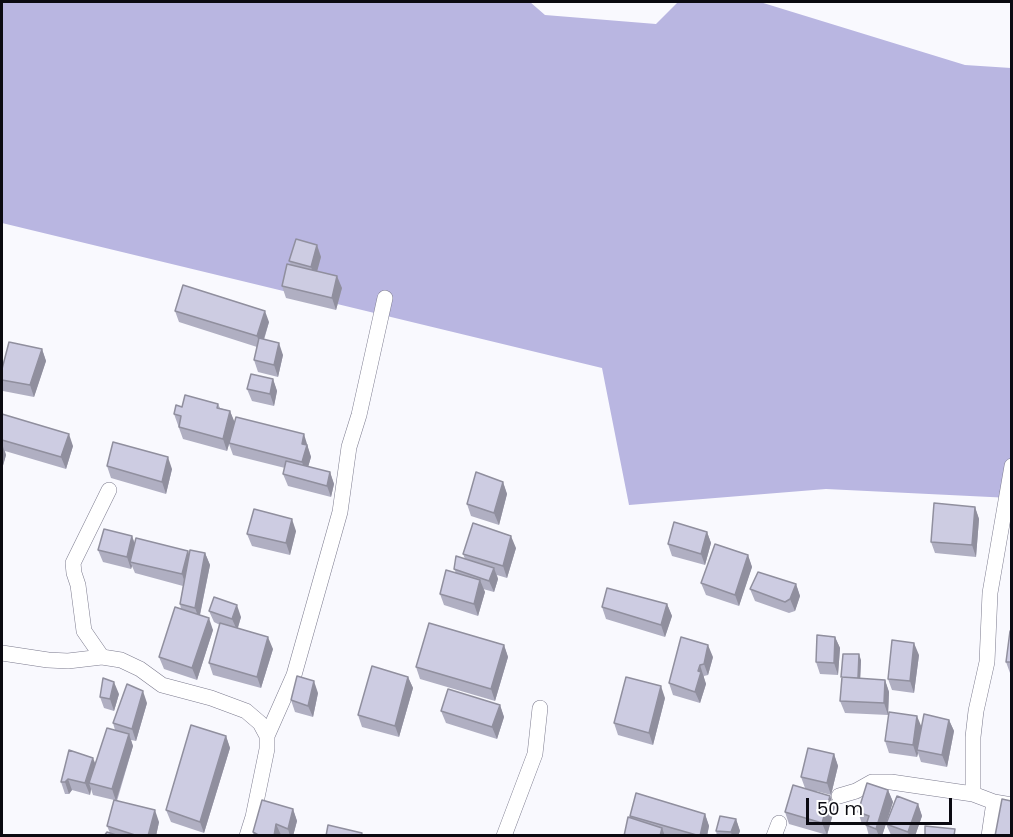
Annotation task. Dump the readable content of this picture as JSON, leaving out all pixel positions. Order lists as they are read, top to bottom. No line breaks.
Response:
{"scale_bar":"50 m"}
